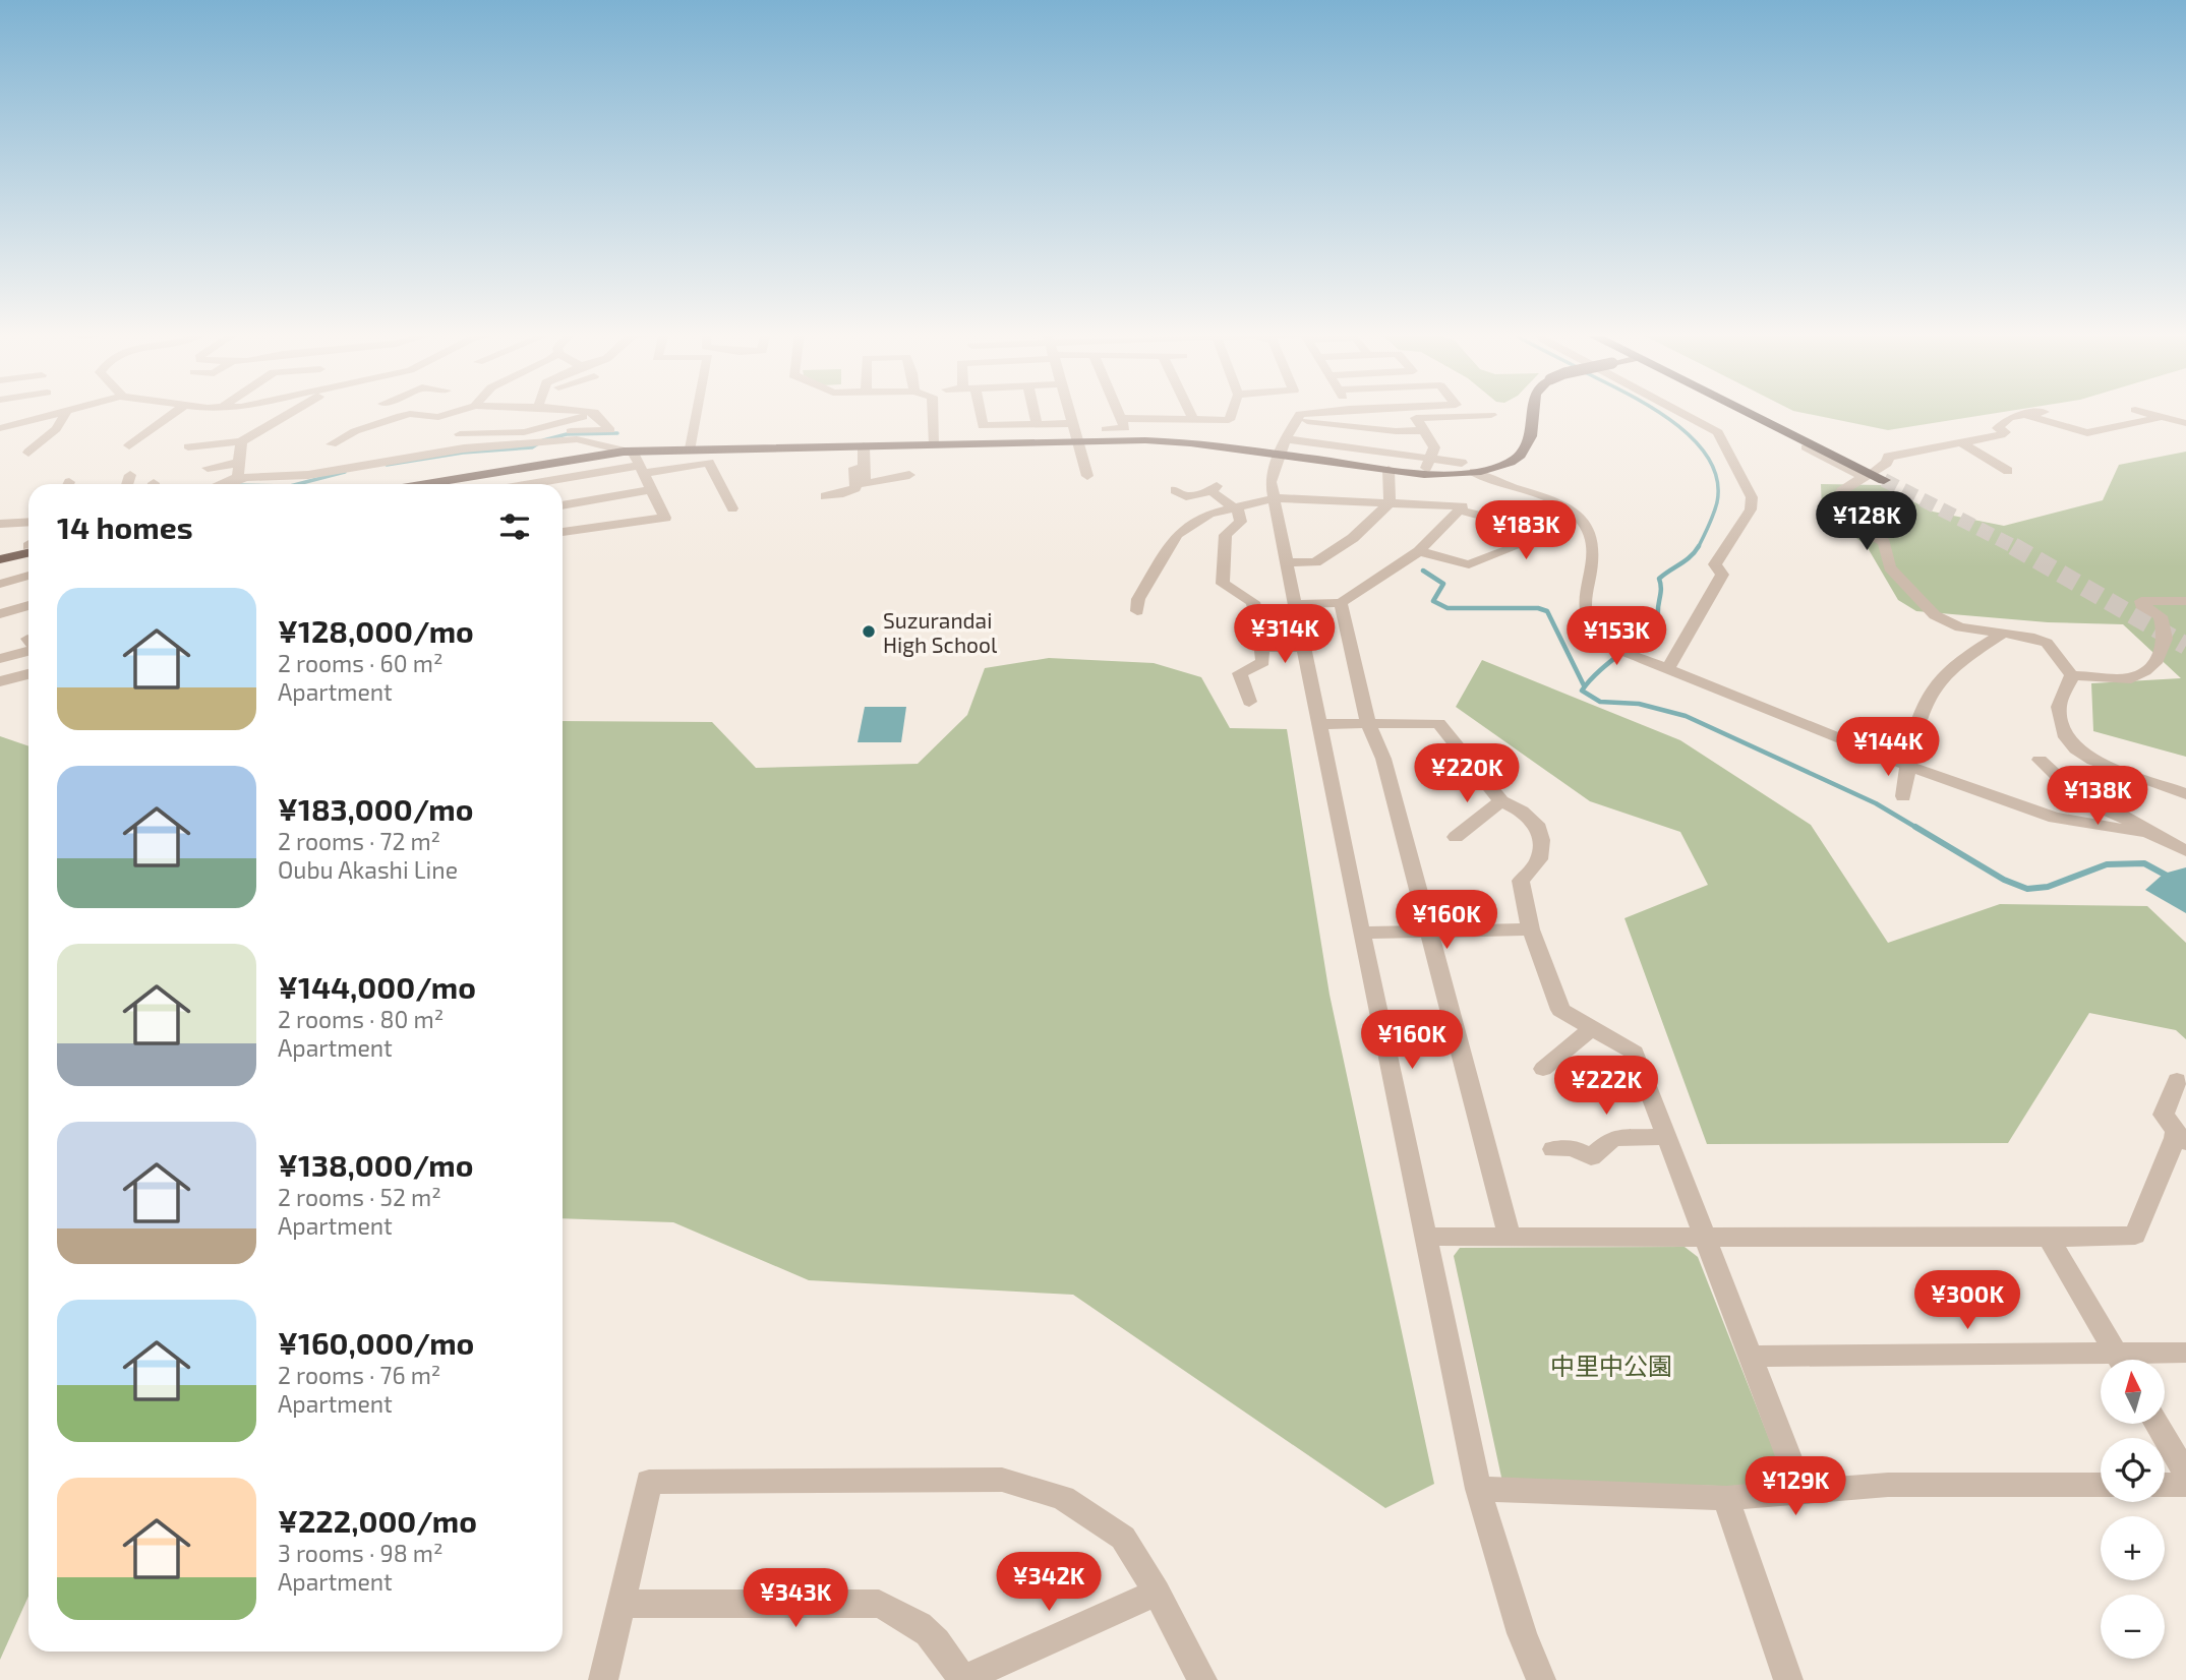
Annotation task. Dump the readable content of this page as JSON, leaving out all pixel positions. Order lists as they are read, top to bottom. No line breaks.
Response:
{"parks":["中里中公園"],"places":["Suzurandai High School"],"north":"top","page":{"heading":"14 homes","price":["¥128K","¥183K","¥314K","¥153K","¥144K","¥220K","¥138K","¥160K","¥160K","¥222K","¥300K","¥129K","¥342K","¥343K"],"list":[{"name":"¥128,000/mo","note":"2 rooms · 60 m² · Apartment"},{"name":"¥183,000/mo","note":"2 rooms · 72 m² · Oubu Akashi Line"},{"name":"¥144,000/mo","note":"2 rooms · 80 m² · Apartment"},{"name":"¥138,000/mo","note":"2 rooms · 52 m² · Apartment"},{"name":"¥160,000/mo","note":"2 rooms · 76 m² · Apartment"},{"name":"¥222,000/mo","note":"3 rooms · 98 m² · Apartment"}],"map_buttons":["+","−"]}}
